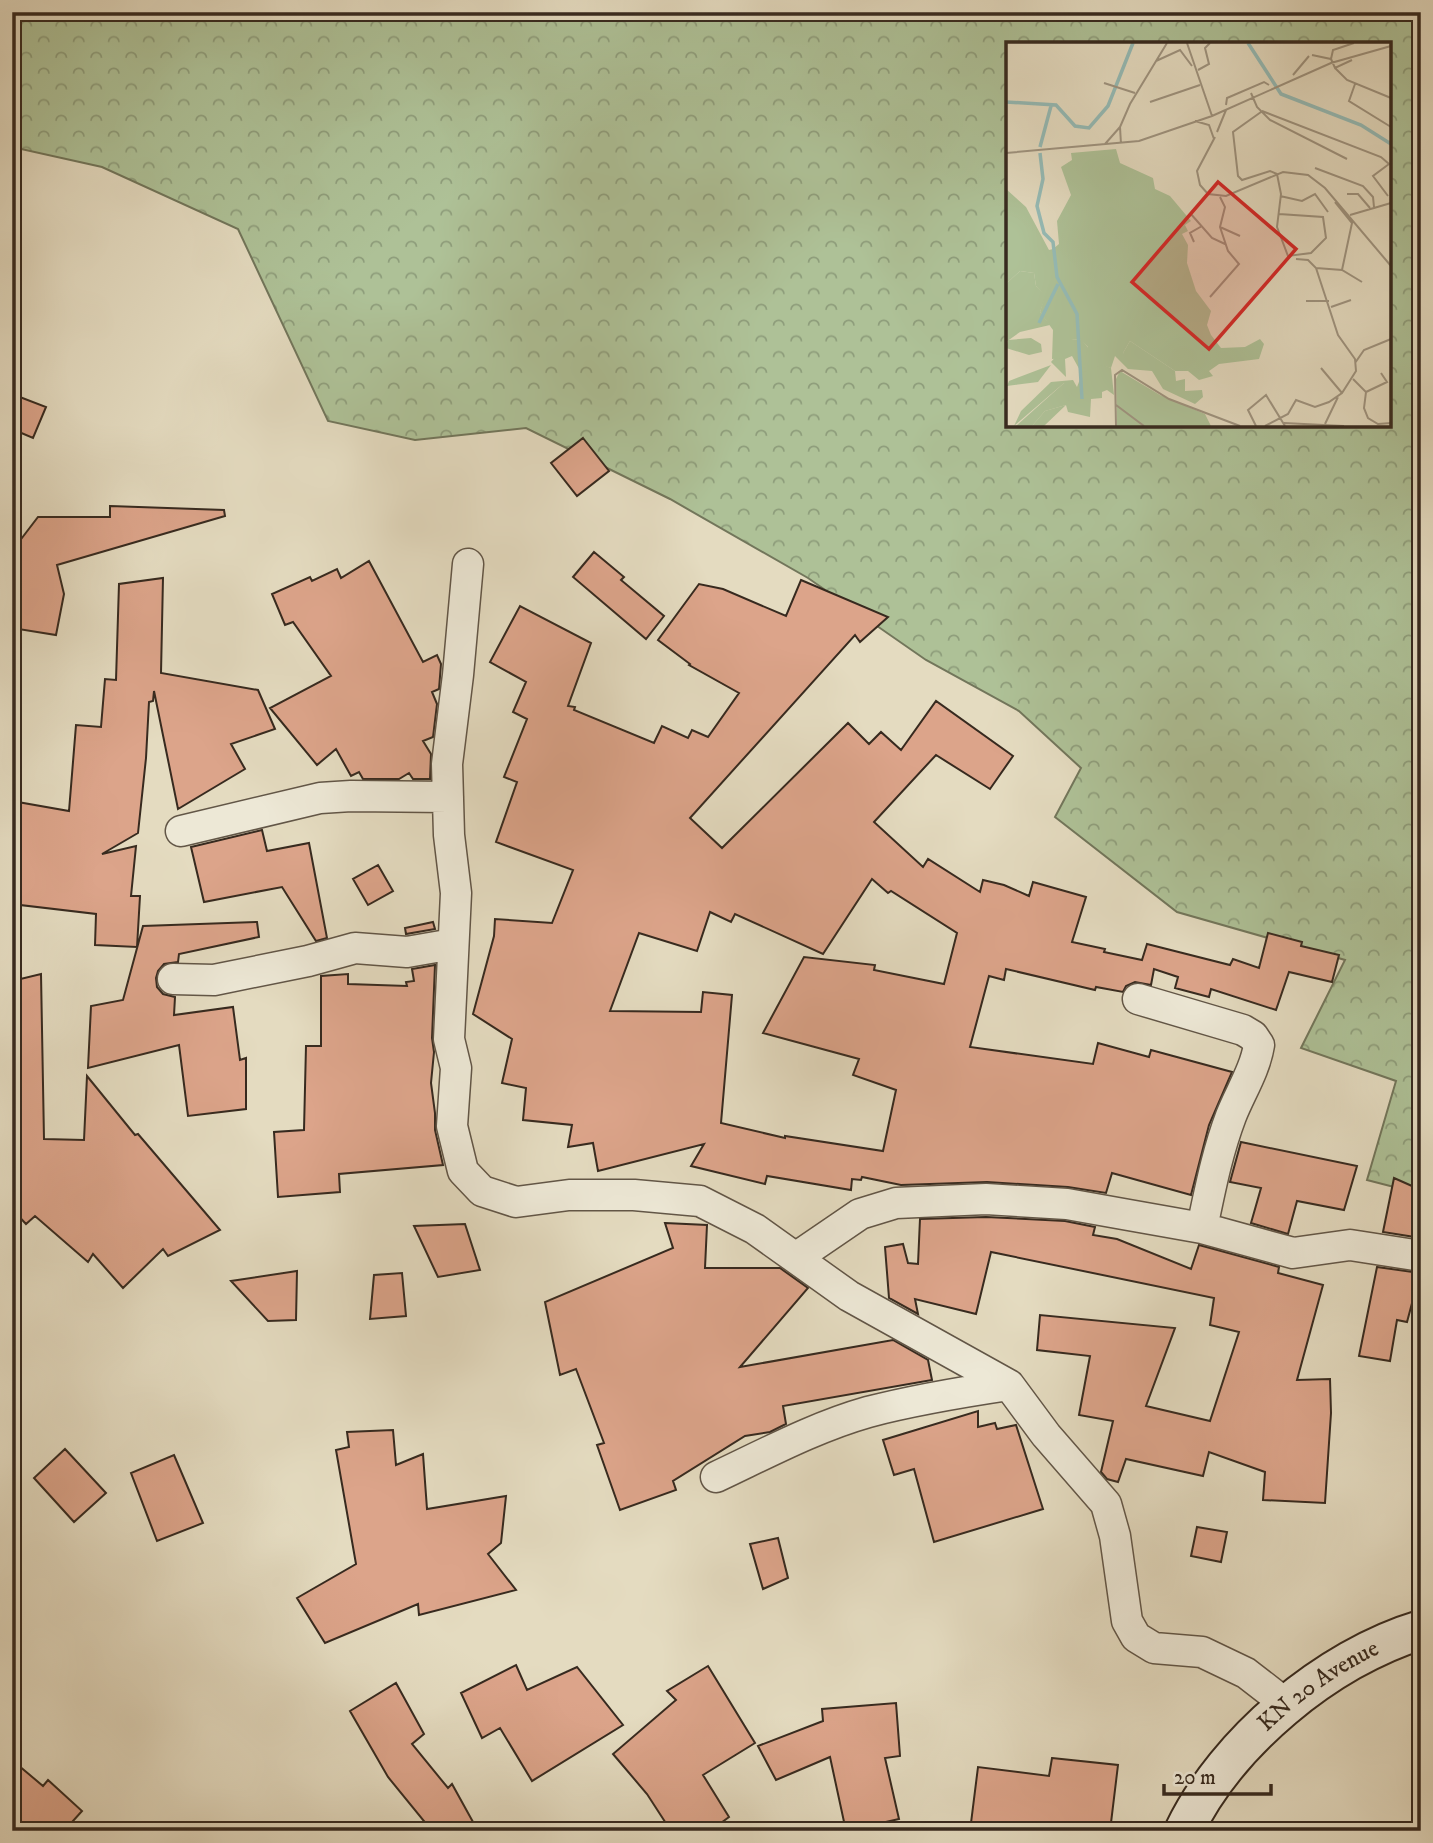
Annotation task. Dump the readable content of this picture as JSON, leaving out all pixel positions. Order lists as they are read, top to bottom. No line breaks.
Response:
{"streets":{"main road":["KN 20 Avenue"]},"scale_bar":"20 m"}
